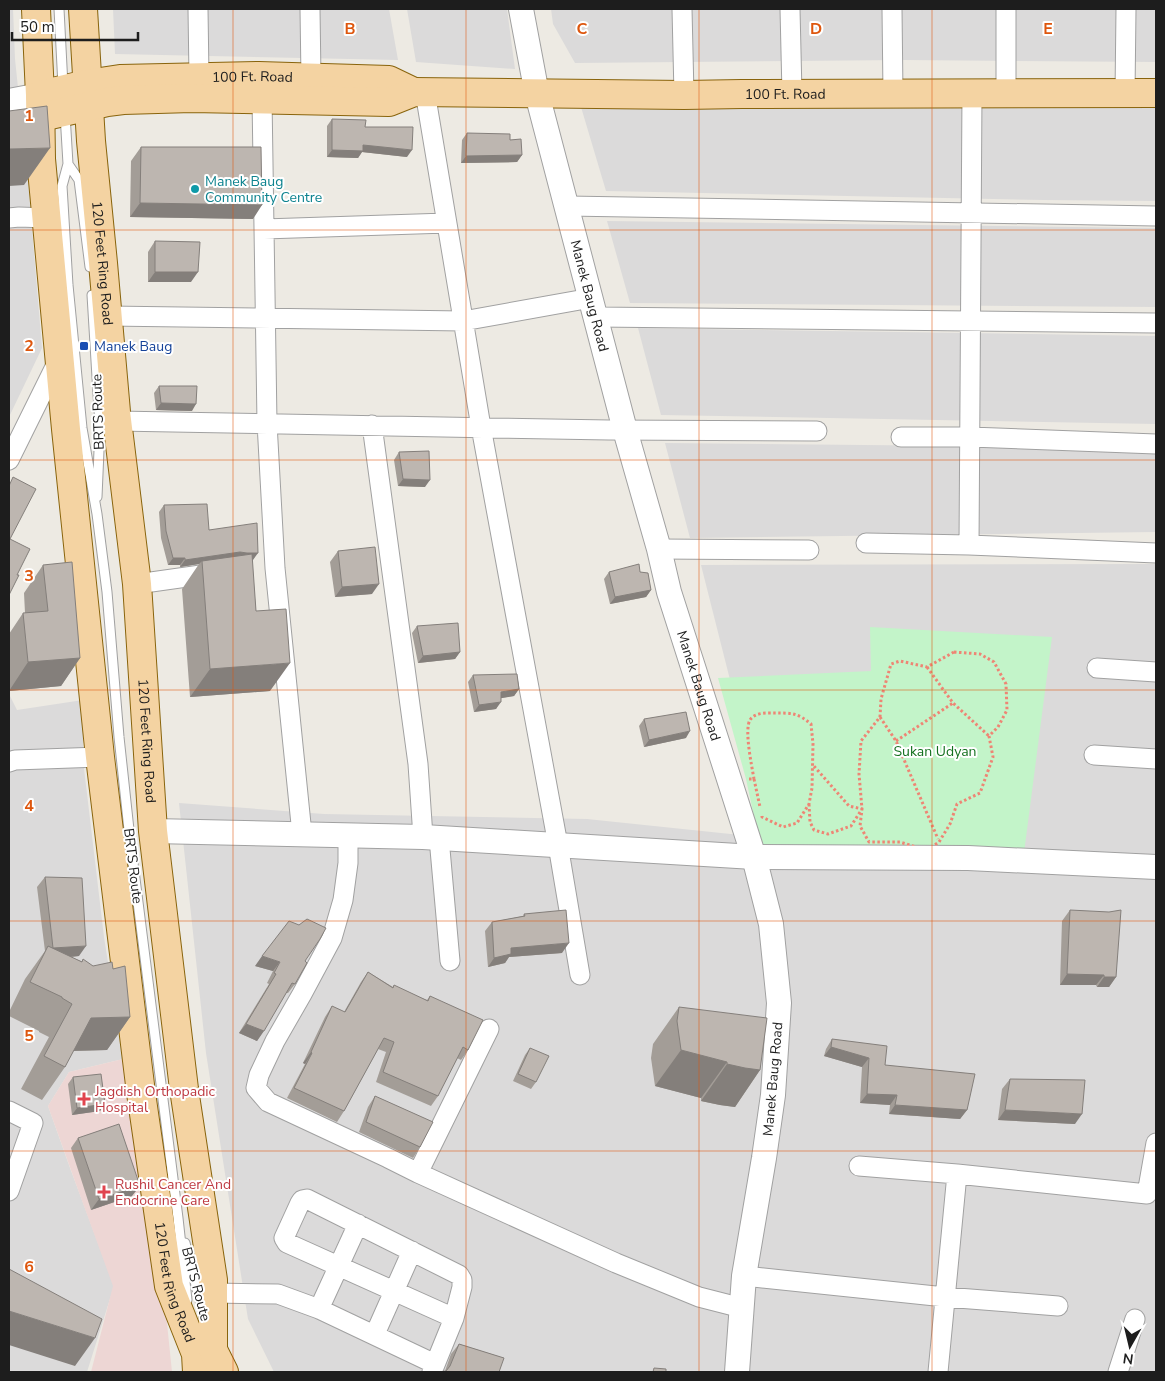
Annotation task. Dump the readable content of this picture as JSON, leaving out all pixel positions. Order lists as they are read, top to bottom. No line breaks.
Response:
{"streets":{"main road":["100 Ft. Road","120 Feet Ring Road"],"street":["Manek Baug Road"],"lane":["BRTS Route"]},"crossings":[["100 Ft. Road","120 Feet Ring Road"],["100 Ft. Road","Manek Baug Road"],["100 Ft. Road","BRTS Route"],["120 Feet Ring Road","BRTS Route"]],"parks":["Sukan Udyan"],"places":{"other":["Manek Baug Community Centre"],"transit":["Manek Baug"],"health":["Jagdish Orthopadic Hospital","Rushil Cancer And Endocrine Care"]},"scale_bar":"50 m","north":"bottom","grid":{"columns":["B","C","D","E"],"rows":["1","2","3","4","5","6"]}}
